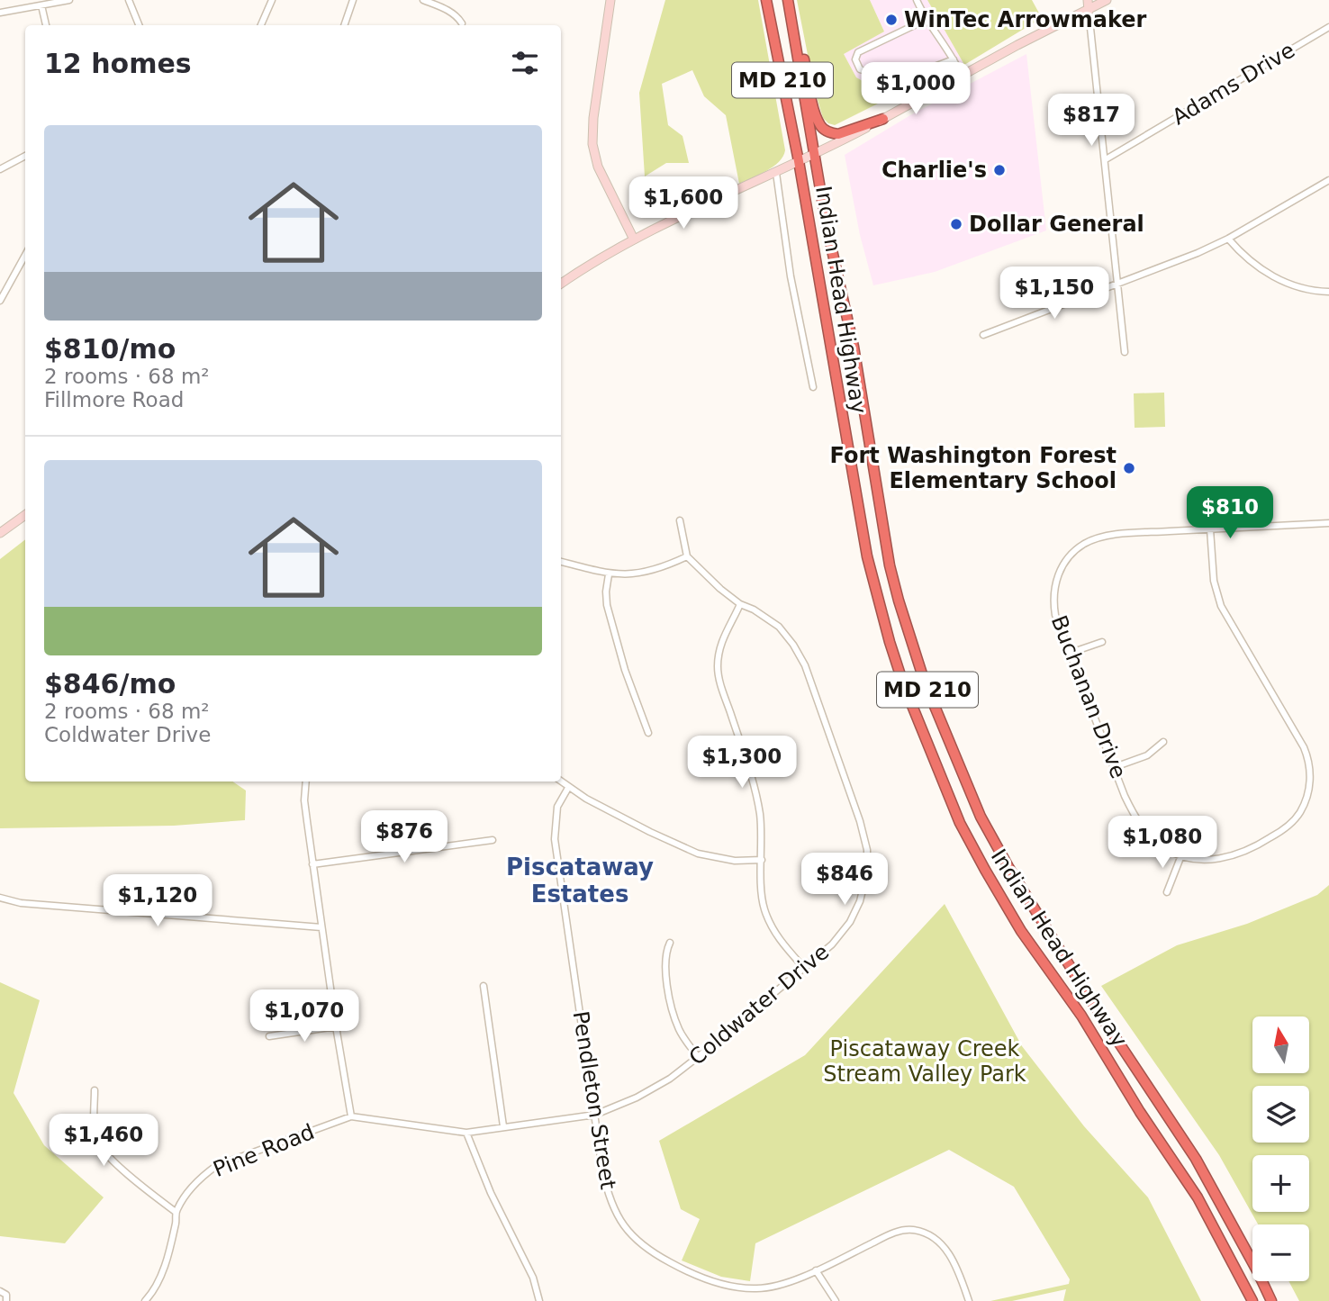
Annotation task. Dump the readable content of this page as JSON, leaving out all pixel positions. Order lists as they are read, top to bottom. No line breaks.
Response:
{"streets":{"highway":["MD 210","Indian Head Highway"],"street":["Adams Drive","Buchanan Drive","Coldwater Drive","Pendleton Street","Pine Road"]},"crossings":[["Coldwater Drive","Pendleton Street"],["Coldwater Drive","Pine Road"]],"districts":["Piscataway Estates"],"parks":["Piscataway Creek Stream Valley Park"],"places":["WinTec Arrowmaker","Charlie's","Dollar General","Fort Washington Forest Elementary School"],"north":"top","page":{"heading":"12 homes","price":["$1,000","$817","$1,600","$1,150","$810","$1,300","$876","$1,080","$846","$1,120","$1,070","$1,460"],"list":[{"name":"$810/mo","note":"2 rooms · 68 m² · Fillmore Road"},{"name":"$846/mo","note":"2 rooms · 68 m² · Coldwater Drive"}],"map_buttons":["+","−"]}}
